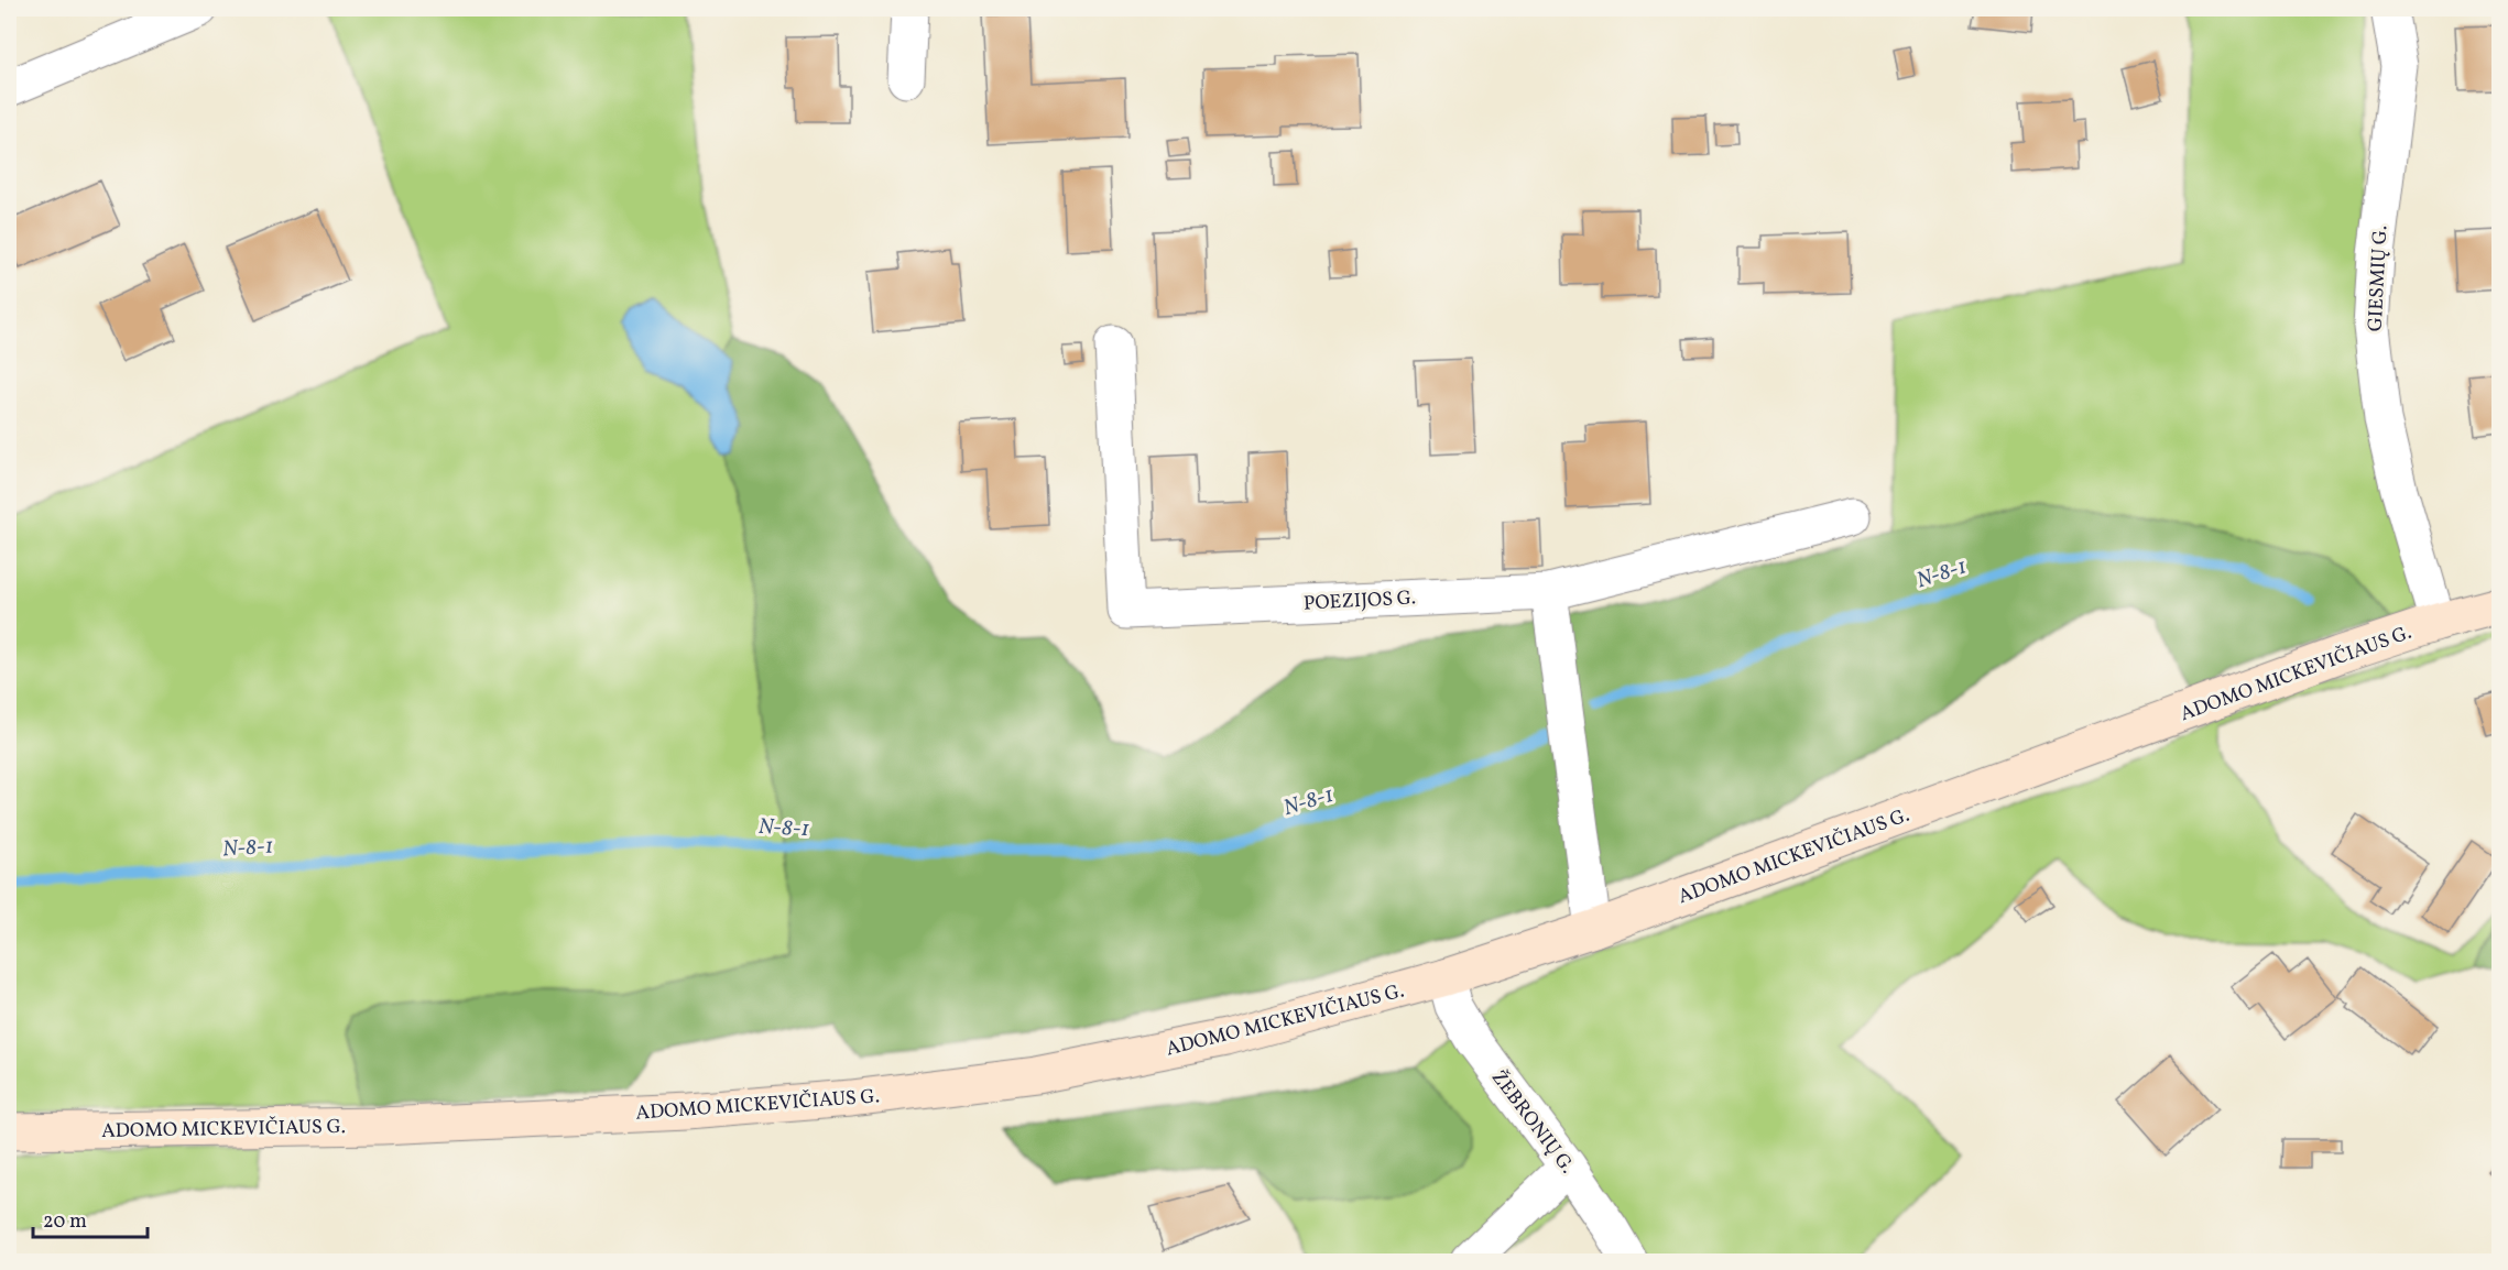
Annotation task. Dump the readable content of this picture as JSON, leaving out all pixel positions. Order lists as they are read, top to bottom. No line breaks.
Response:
{"streets":{"main road":["ADOMO MICKEVIČIAUS G."],"street":["GIESMIŲ G.","POEZIJOS G.","ŽEBRONIŲ G."]},"crossings":[["GIESMIŲ G.","ADOMO MICKEVIČIAUS G."],["ADOMO MICKEVIČIAUS G.","ŽEBRONIŲ G."]],"water":["N-8-1"],"scale_bar":"20 m"}
